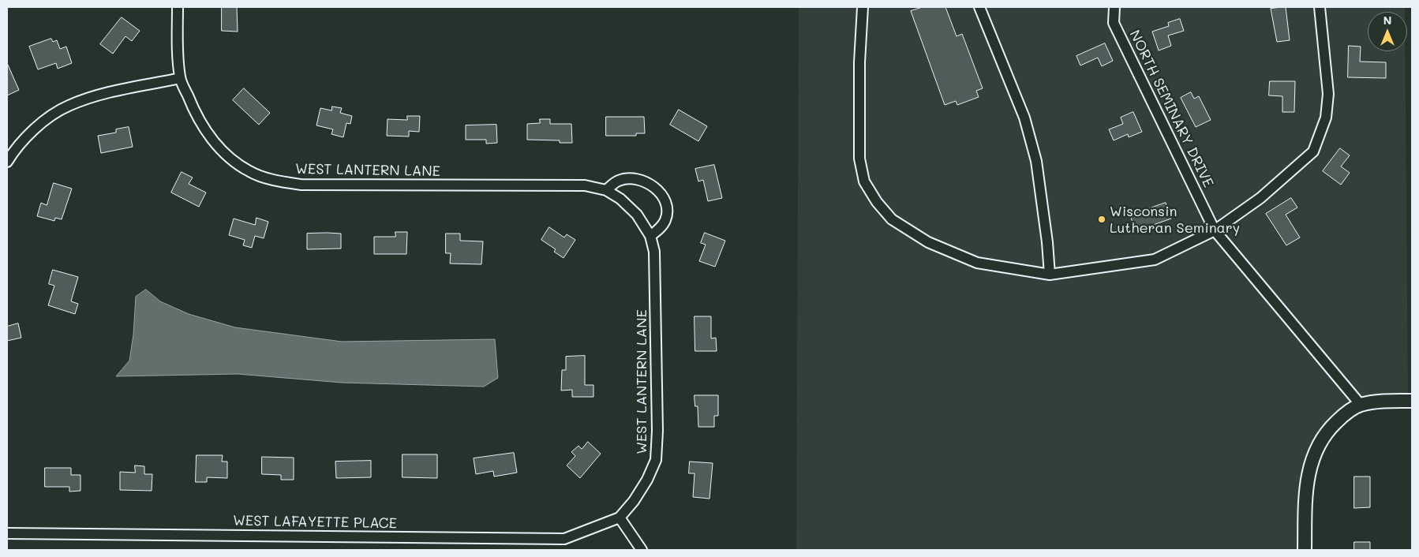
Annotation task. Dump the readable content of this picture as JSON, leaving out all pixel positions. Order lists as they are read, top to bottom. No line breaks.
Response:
{"streets":{"street":["NORTH SEMINARY DRIVE","WEST LANTERN LANE","WEST LAFAYETTE PLACE"]},"crossings":[["WEST LANTERN LANE","WEST LAFAYETTE PLACE"]],"places":["Wisconsin Lutheran Seminary"],"north":"top"}
